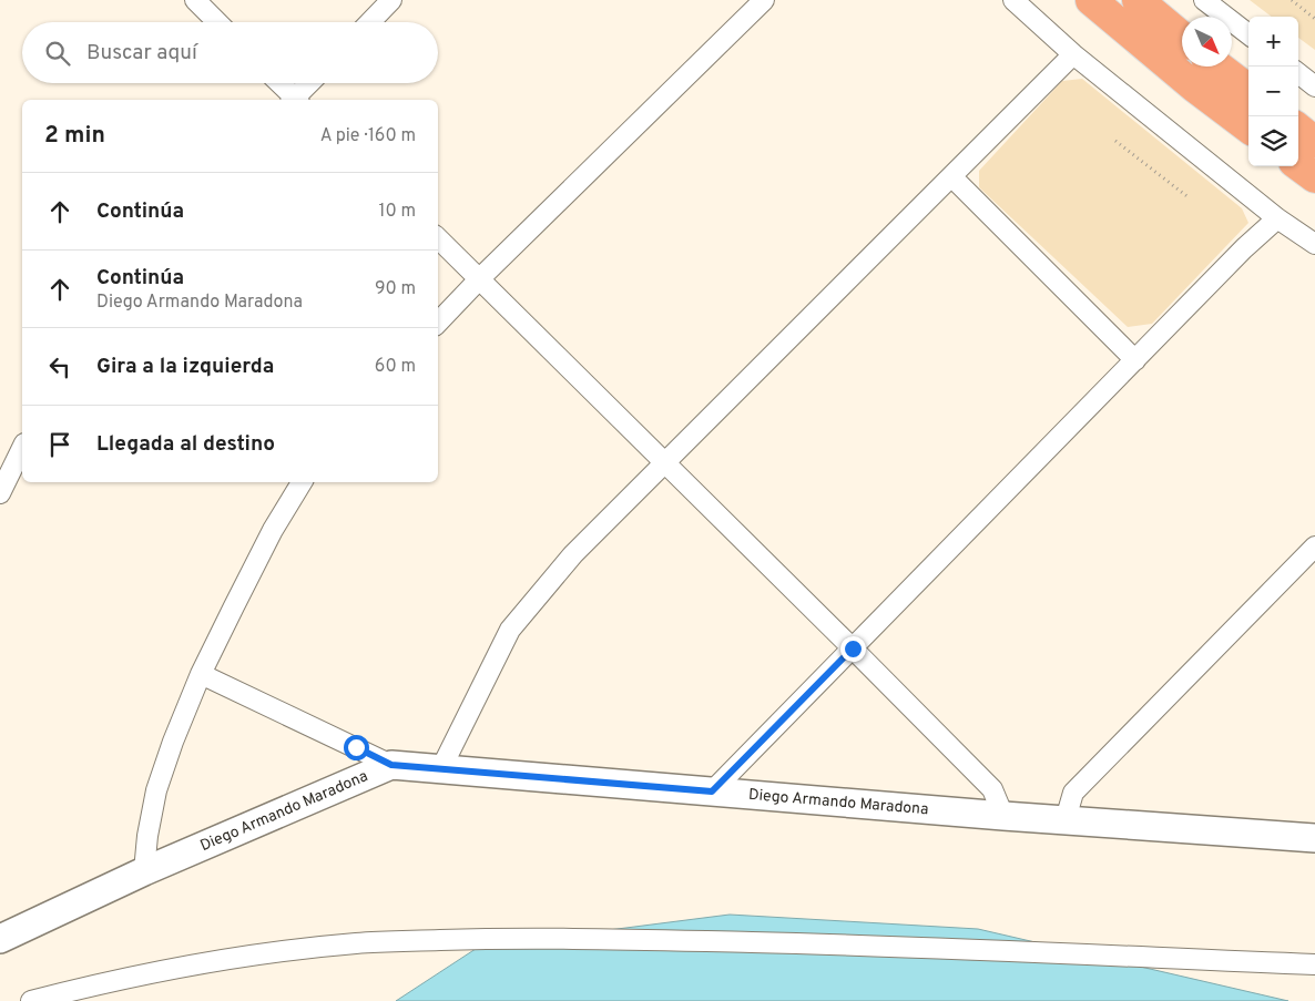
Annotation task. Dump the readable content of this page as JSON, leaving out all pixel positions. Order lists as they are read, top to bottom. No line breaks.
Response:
{"streets":{"street":["Diego Armando Maradona"]},"north":"bottom right","page":{"map_buttons":["+","−"],"search":"Buscar aquí","heading":["2 min","A pie · 160 m"],"list":[["Continúa","10 m"],["Continúa","Diego Armando Maradona","90 m"],["Gira a la izquierda","60 m"],"Llegada al destino"]}}
